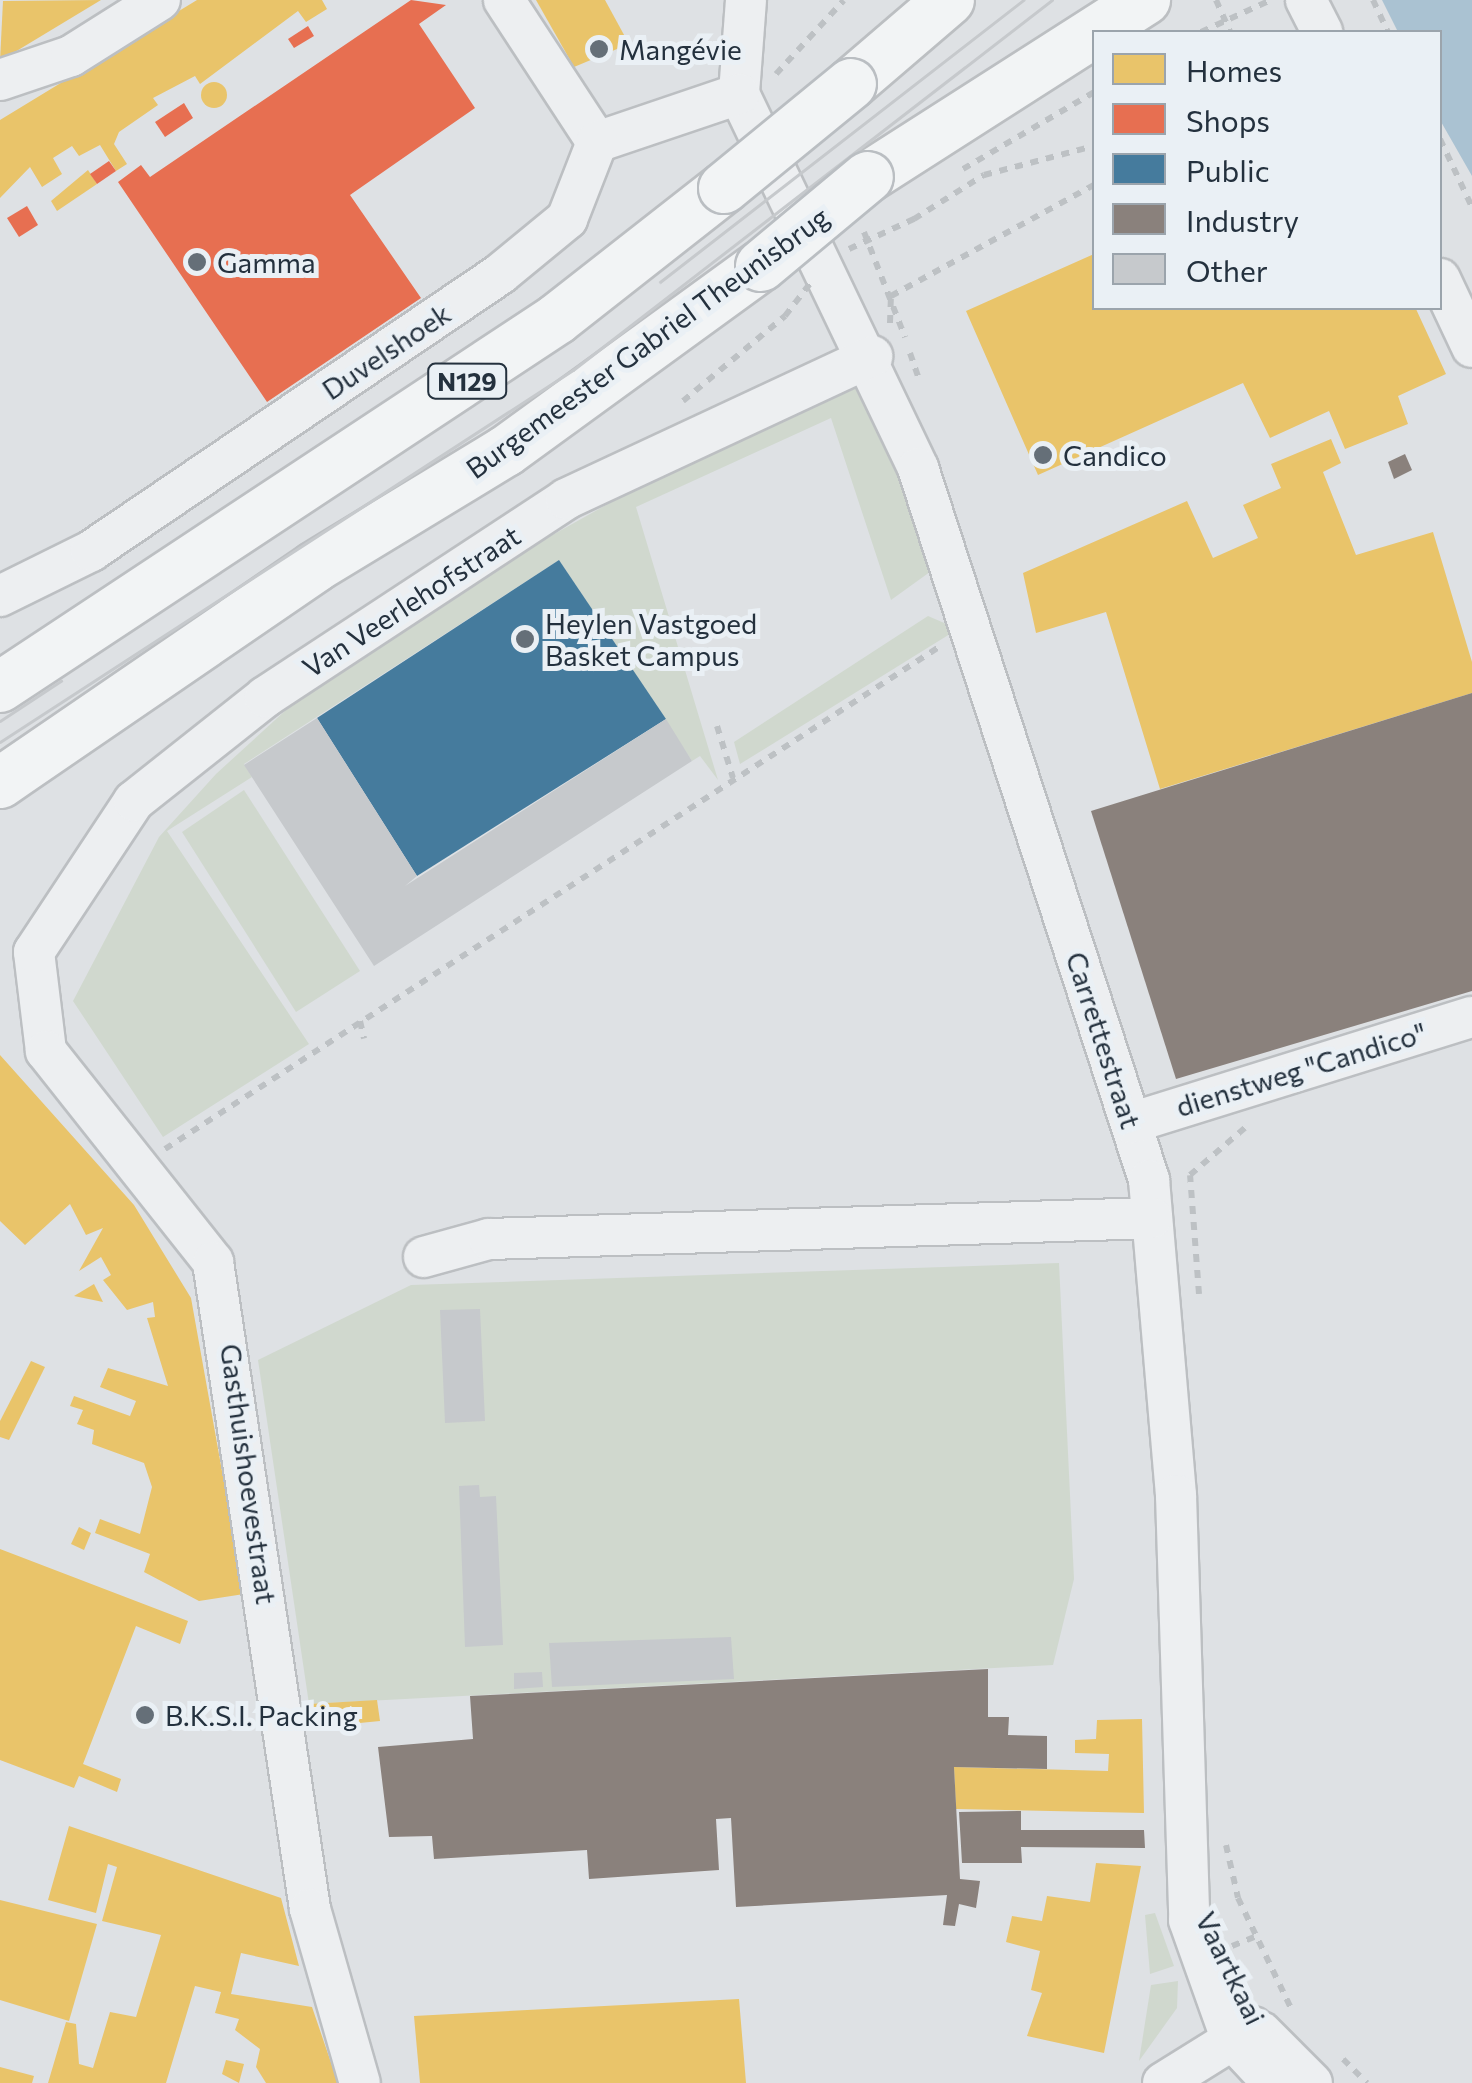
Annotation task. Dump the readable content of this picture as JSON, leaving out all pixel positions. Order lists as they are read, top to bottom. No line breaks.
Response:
{"streets":{"main road":["Burgemeester Gabriel Theunisbrug","N129"],"street":["Duvelshoek","Van Veerlehofstraat","Carrettestraat","dienstweg \"Candico\"","Gasthuishoevestraat","Vaartkaai"]},"crossings":[["Van Veerlehofstraat","Carrettestraat"],["Van Veerlehofstraat","Gasthuishoevestraat"],["Carrettestraat","dienstweg \"Candico\""],["Carrettestraat","Vaartkaai"]],"places":["Mangévie","Gamma","Candico","Heylen Vastgoed Basket Campus","B.K.S.I. Packing"],"legend":["Homes","Shops","Public","Industry","Other"]}
